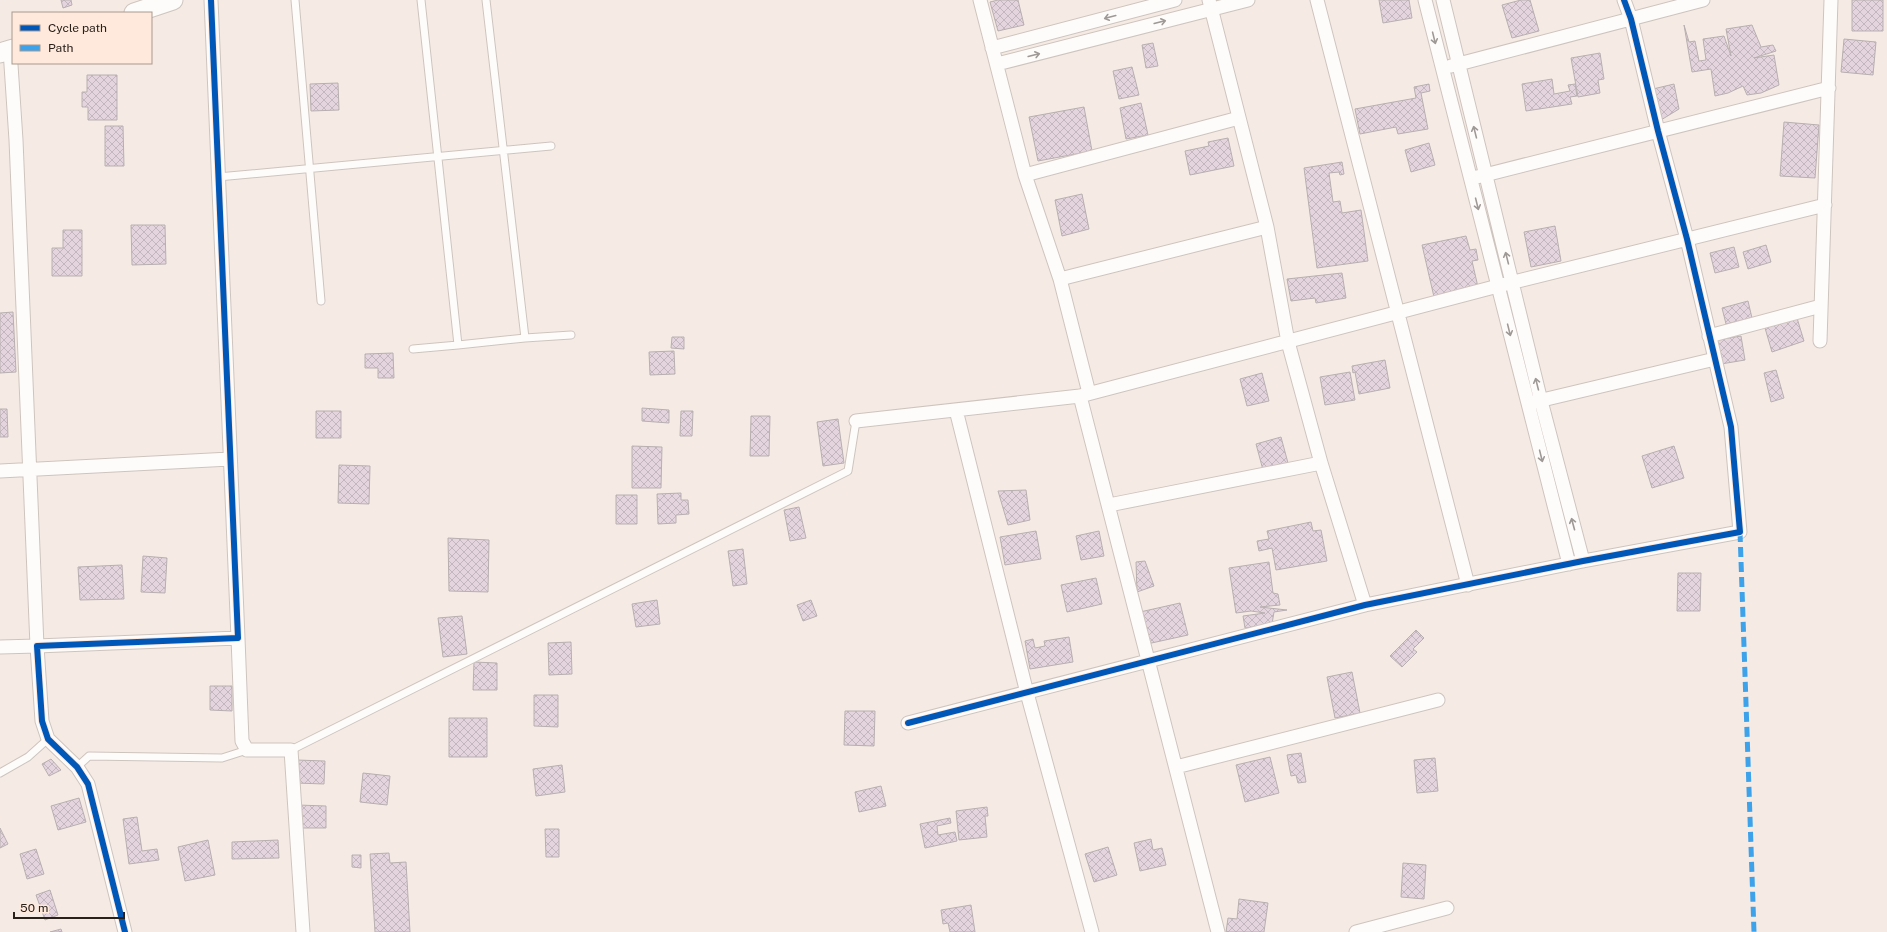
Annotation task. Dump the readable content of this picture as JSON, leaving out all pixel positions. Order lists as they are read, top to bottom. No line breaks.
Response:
{"legend":["Cycle path","Path"],"scale_bar":"50 m"}
